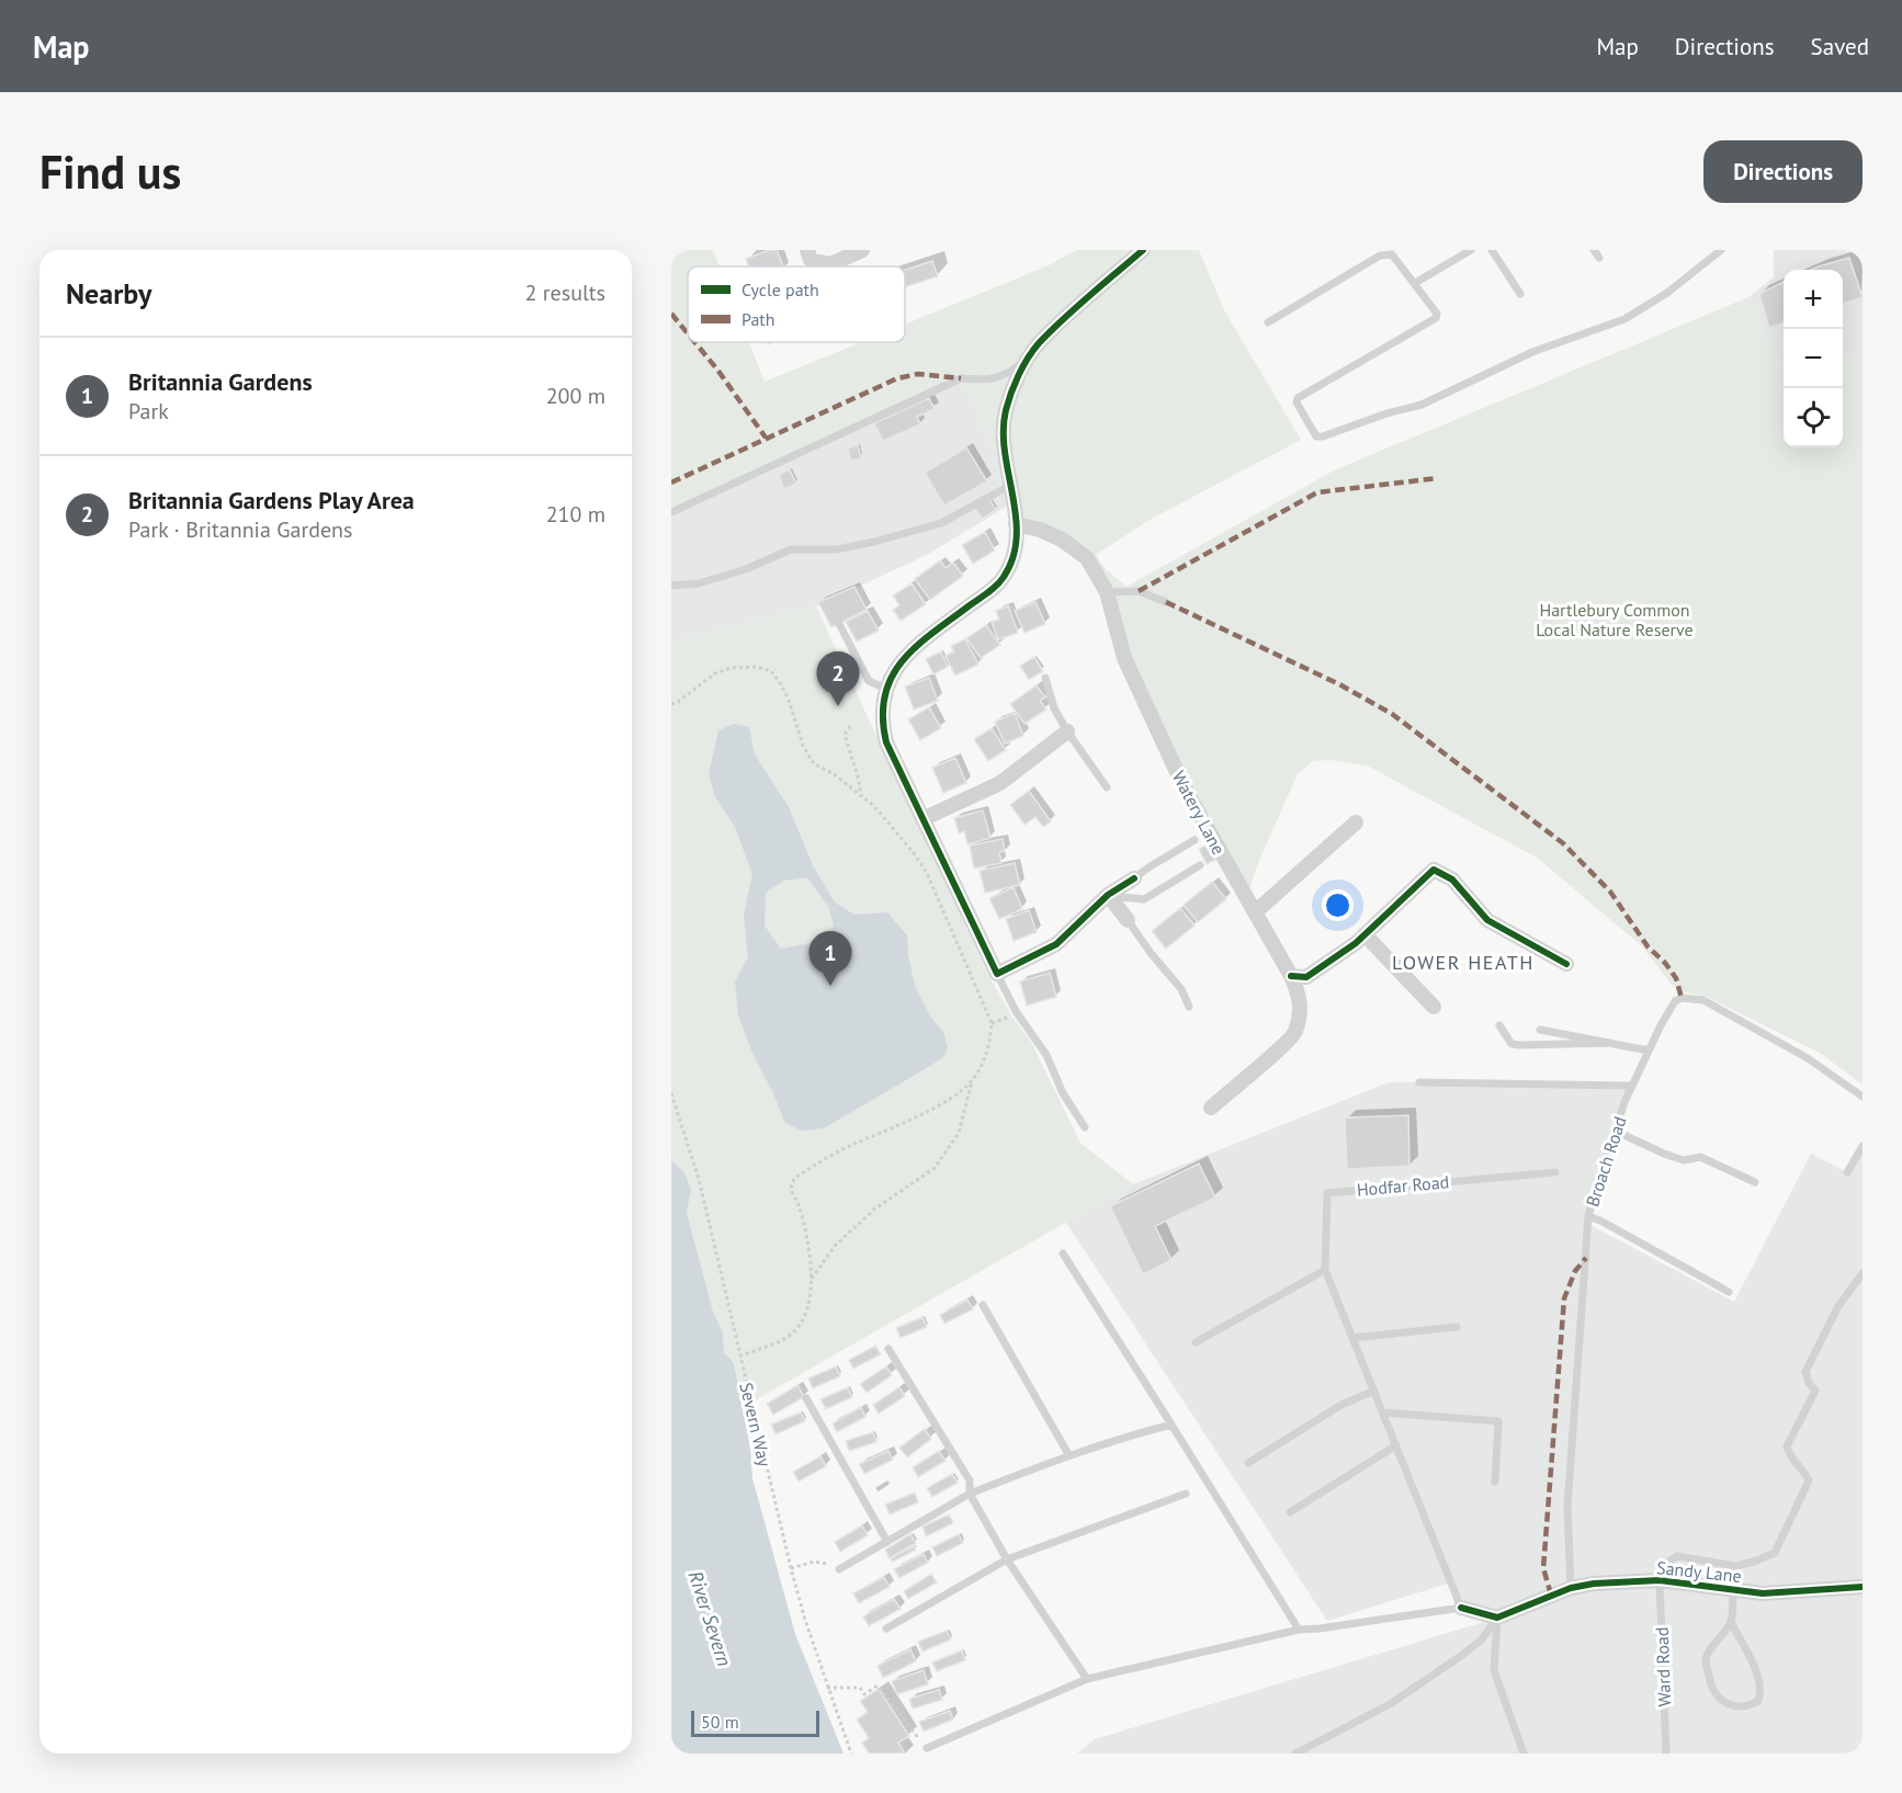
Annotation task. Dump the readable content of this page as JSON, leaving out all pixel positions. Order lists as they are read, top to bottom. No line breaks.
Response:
{"streets":{"street":["Watery Lane","Sandy Lane"],"lane":["Broach Road","Hodfar Road","Ward Road"],"path":["Severn Way"]},"crossings":[["Broach Road","Sandy Lane"],["Sandy Lane","Ward Road"]],"districts":["LOWER HEATH"],"water":["River Severn"],"parks":["Hartlebury Common Local Nature Reserve"],"legend":["Cycle path","Path"],"scale_bar":"50 m","page":{"header":"Map","nav":["Map","Directions","Saved"],"buttons":"Directions","title":"Find us","heading":["Nearby","2 results"],"map_buttons":["+","−"],"list":[{"mark":"1","name":"Britannia Gardens","note":"Park","value":"200 m"},{"mark":"2","name":"Britannia Gardens Play Area","note":"Park · Britannia Gardens","value":"210 m"}],"pins":["2","1"],"scale":"50 m"}}
